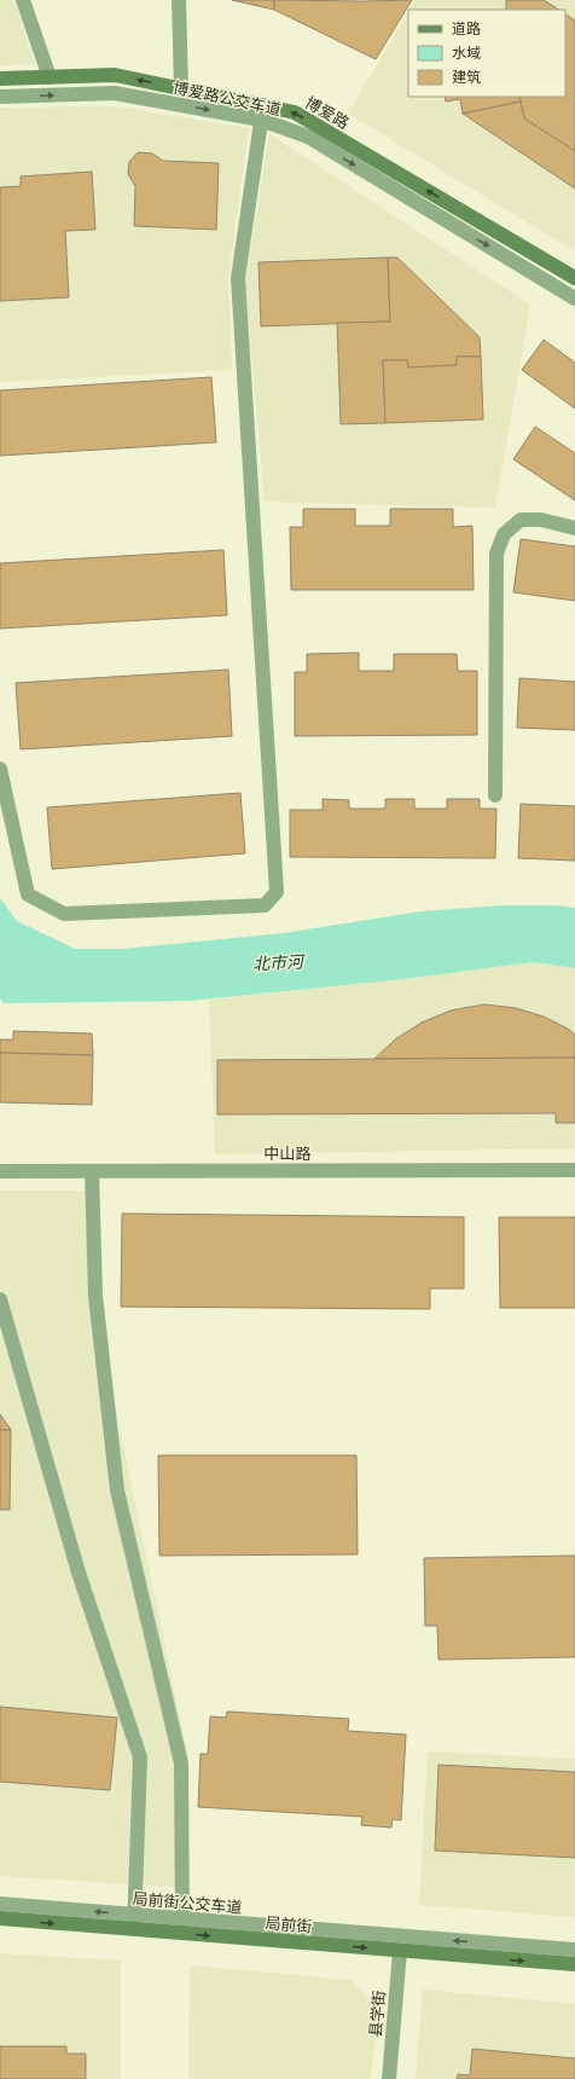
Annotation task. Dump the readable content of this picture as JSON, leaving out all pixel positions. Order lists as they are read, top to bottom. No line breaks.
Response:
{"streets":{"main road":["博爱路","局前街"],"street":["博爱路公交车道","中山路","局前街公交车道","县学街"]},"crossings":[["博爱路公交车道","博爱路"],["局前街公交车道","局前街"],["局前街","县学街"]],"one_way":["博爱路公交车道","博爱路","局前街公交车道","局前街"],"water":["北市河"],"legend":["道路","水域","建筑"]}
